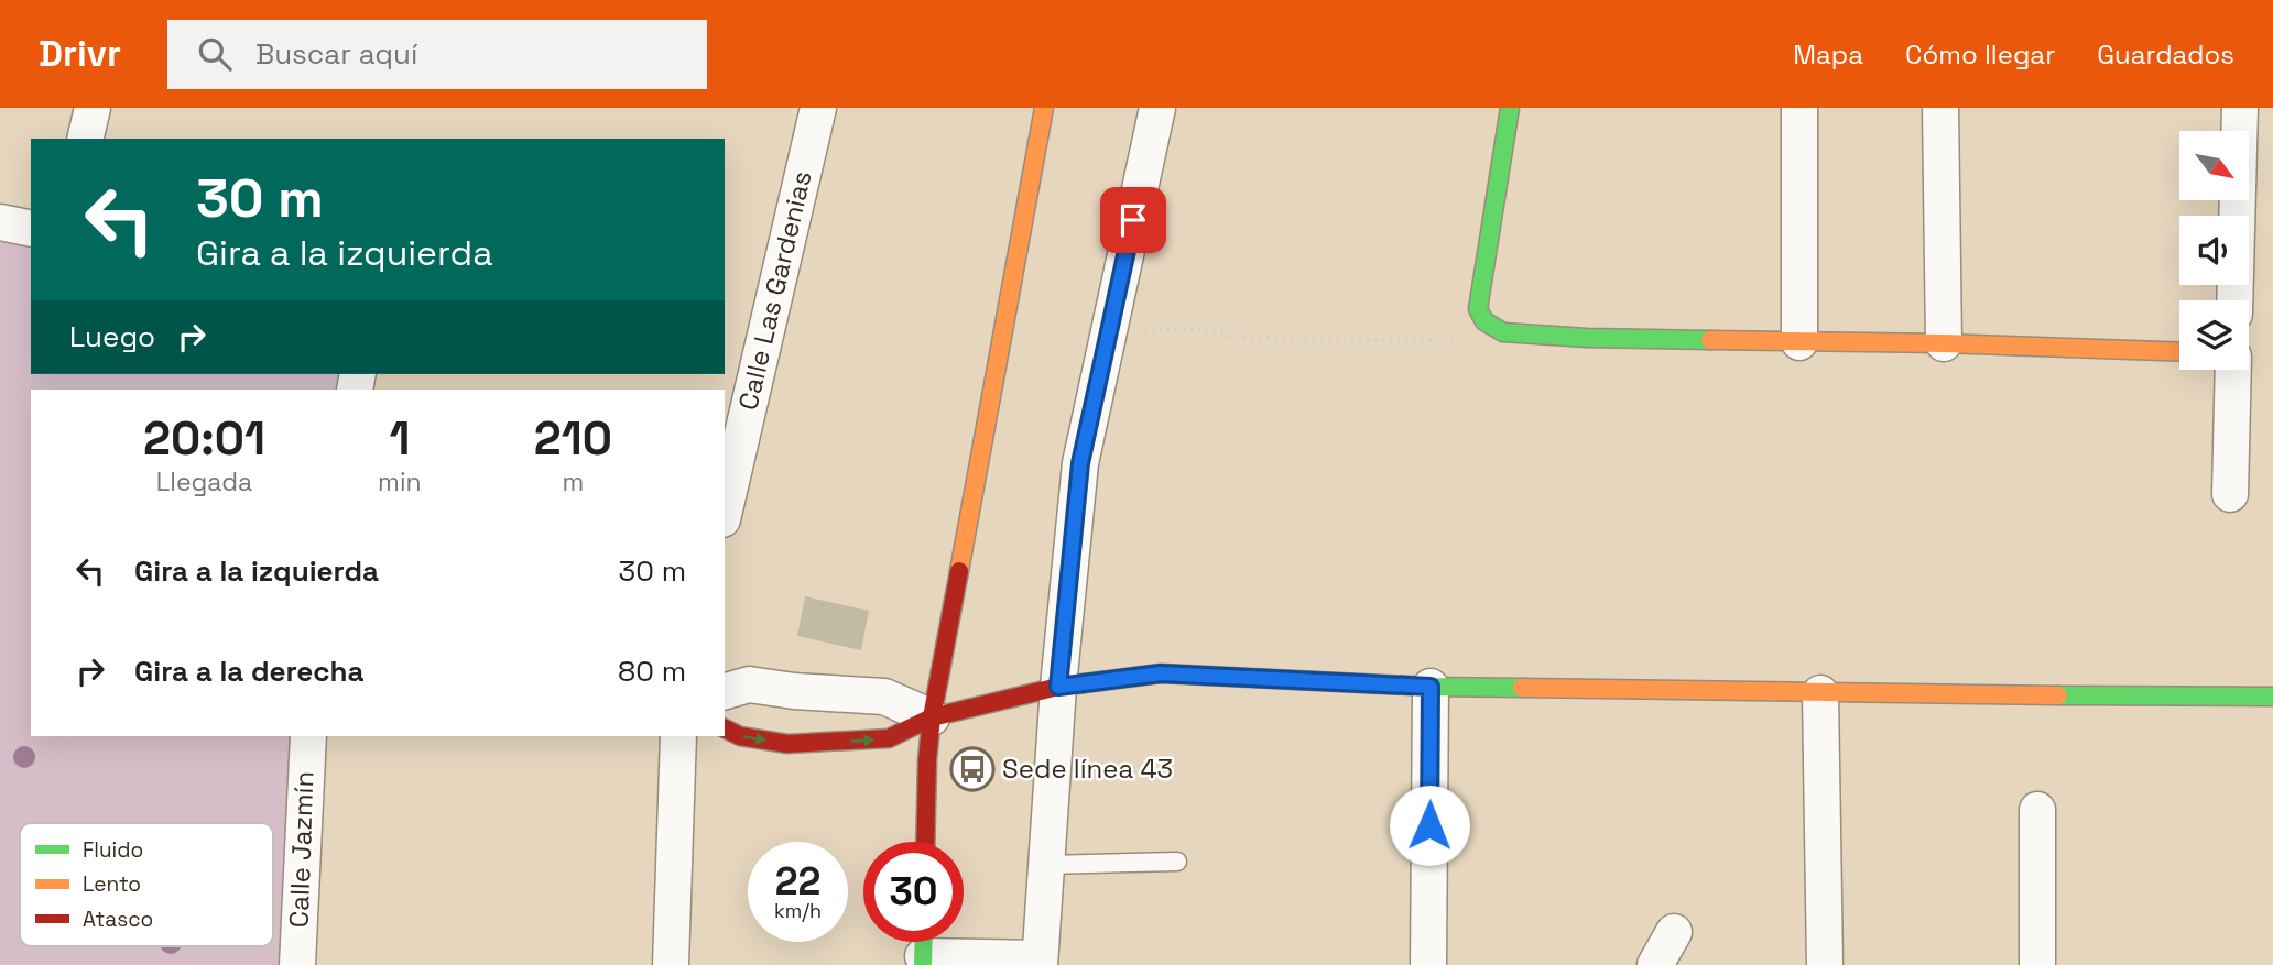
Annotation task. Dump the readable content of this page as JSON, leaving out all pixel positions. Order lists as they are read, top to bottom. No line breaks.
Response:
{"streets":{"street":["Calle Las Gardenias","Calle Jazmín"]},"places":{"bus stop":["Sede línea 43"]},"legend":["Fluido","Lento","Atasco"],"north":"bottom right","page":{"header":"Drivr","search":"Buscar aquí","nav":["Mapa","Cómo llegar","Guardados"],"turn":["30 m","Gira a la izquierda"],"then":"Luego","eta":["20:01","Llegada","1","min","210","m"],"list":[{"name":"Gira a la izquierda","value":"30 m"},{"name":"Gira a la derecha","value":"80 m"}],"speed":"22 km/h","limit":"30"}}
